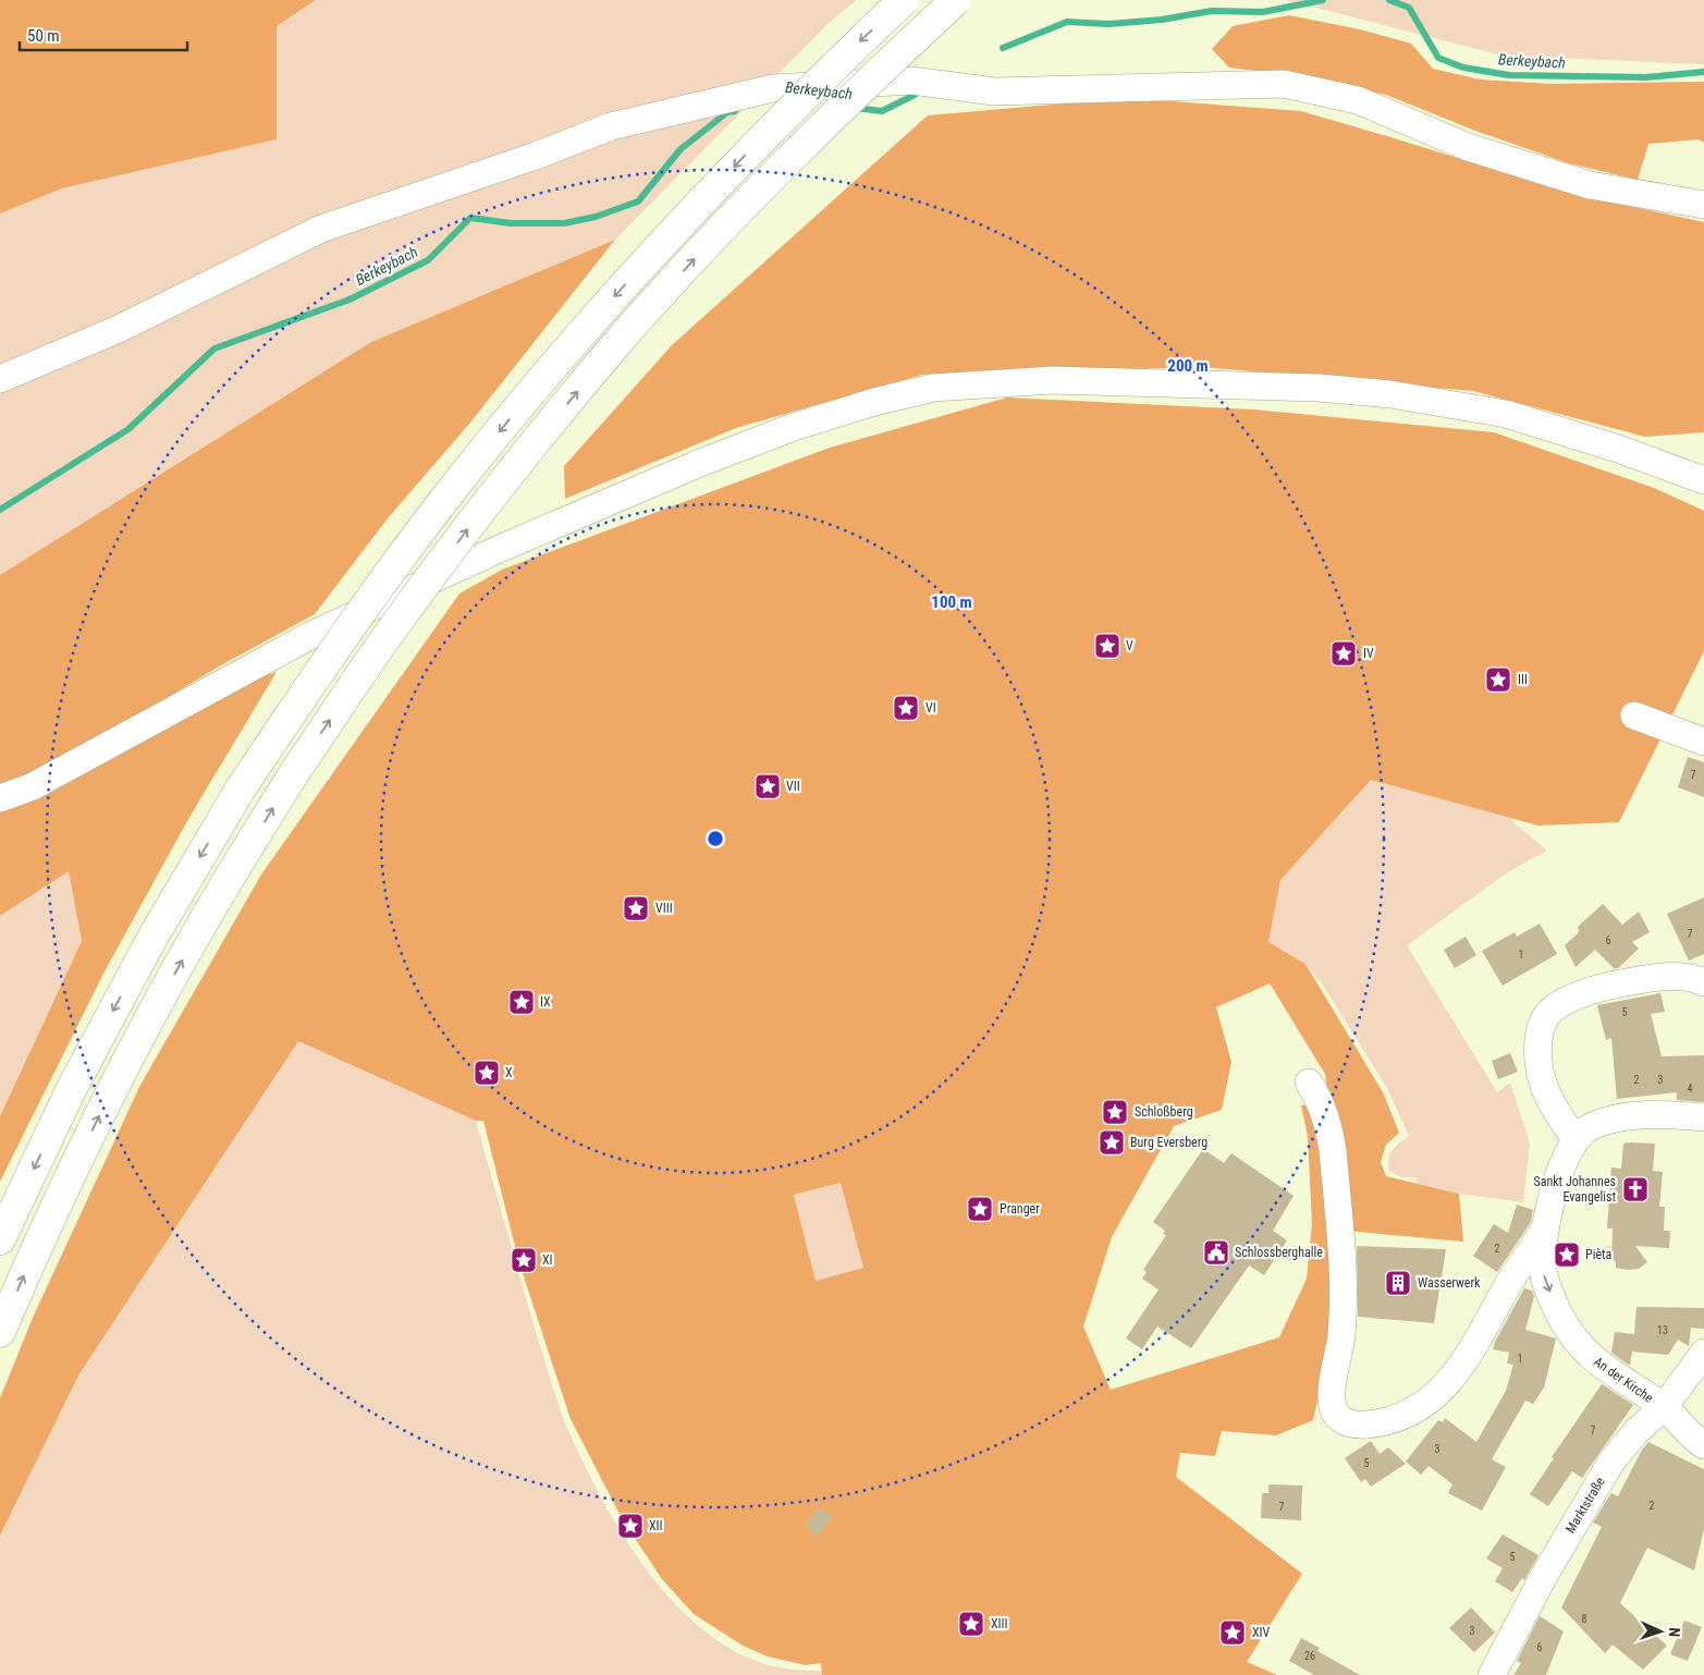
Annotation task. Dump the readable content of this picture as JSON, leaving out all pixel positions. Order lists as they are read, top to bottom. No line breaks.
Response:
{"streets":{"street":["An der Kirche","Marktstraße"]},"crossings":[["An der Kirche","Marktstraße"]],"one_way":["An der Kirche"],"water":["Berkeybach"],"places":{"place":["V","IV","III","VI","VII","VIII","IX","X","Schloßberg","Burg Eversberg","Pranger","Pièta","XI","XII","XIII","XIV"],"church":["Sankt Johannes Evangelist"],"public building":["Schlossberghalle"],"building":["Wasserwerk"]},"house_numbers":["7","7","6","1","5","2","3","4","2","13","1","7","3","5","2","7","5","8","3","6","26"],"scale_bar":"50 m","north":"right","rings":["200 m","100 m"]}
